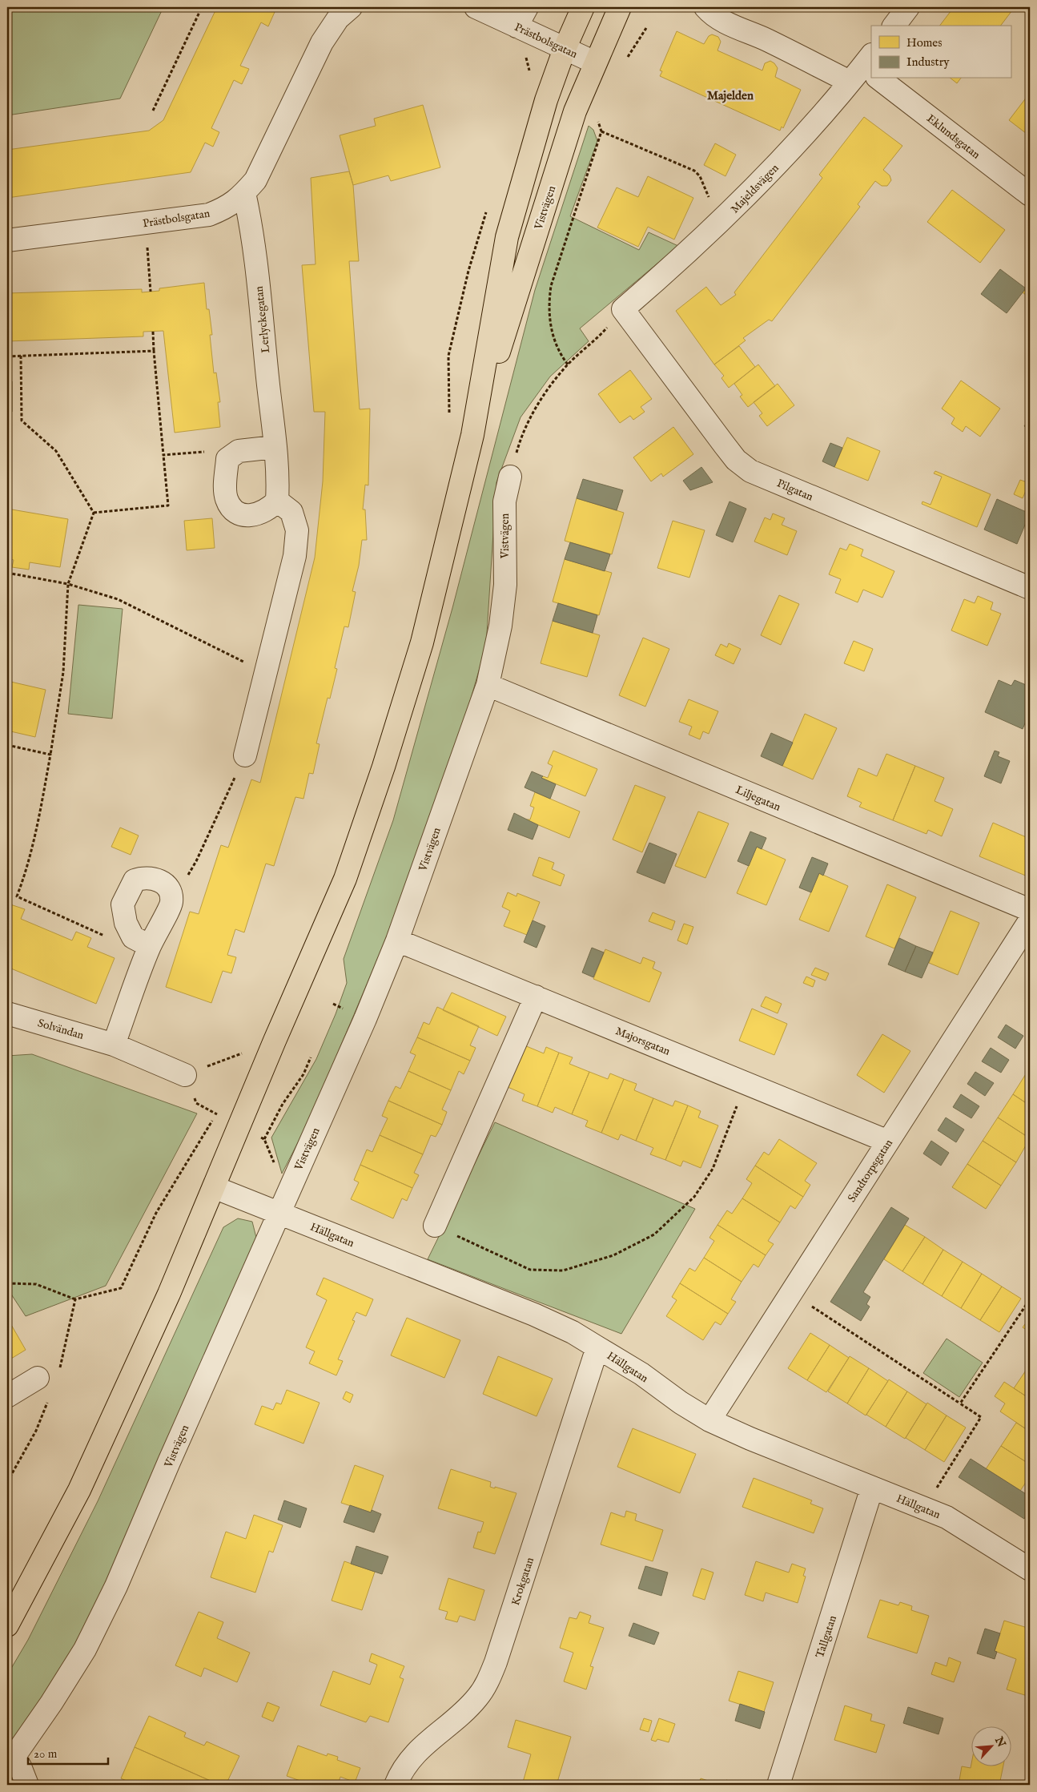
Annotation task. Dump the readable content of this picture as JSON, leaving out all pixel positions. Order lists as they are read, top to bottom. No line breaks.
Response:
{"streets":{"main road":["Vistvägen"],"street":["Prästbolsgatan","Eklundsgatan","Majeldsvägen","Lerlyckegatan","Pilgatan","Liljegatan","Solvändan","Majorsgatan","Sandtorpsgatan","Hällgatan","Krokgatan","Tallgatan"]},"crossings":[["Prästbolsgatan","Vistvägen"],["Prästbolsgatan","Lerlyckegatan"],["Eklundsgatan","Majeldsvägen"],["Majeldsvägen","Pilgatan"],["Vistvägen","Liljegatan"],["Vistvägen","Majorsgatan"],["Vistvägen","Hällgatan"],["Majorsgatan","Sandtorpsgatan"],["Sandtorpsgatan","Hällgatan"],["Hällgatan","Krokgatan"],["Hällgatan","Tallgatan"]],"districts":["Majelden"],"legend":["Homes","Industry"],"scale_bar":"20 m","north":"top right"}
